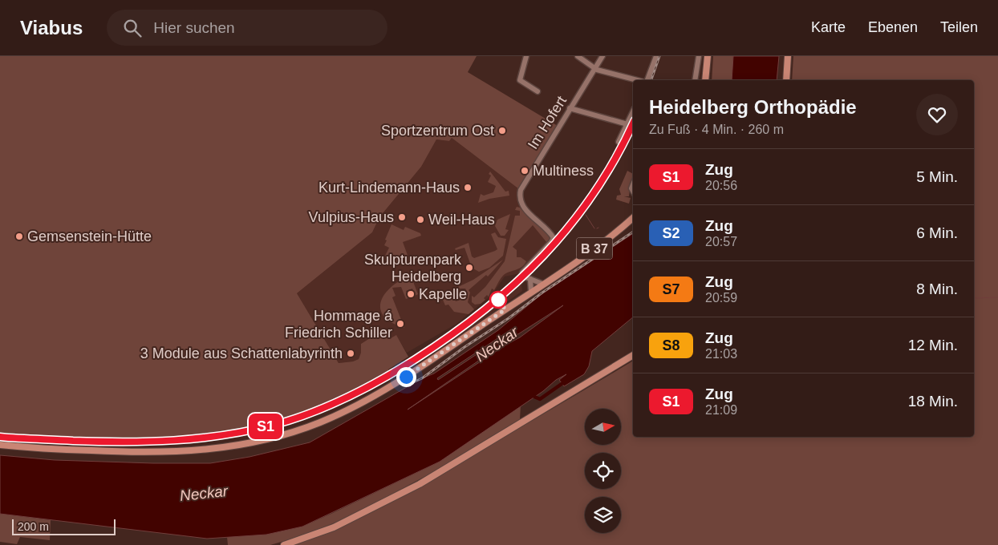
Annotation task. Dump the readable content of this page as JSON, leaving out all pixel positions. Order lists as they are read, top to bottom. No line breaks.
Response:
{"streets":{"main road":["B 37"],"street":["Im Hofert"]},"water":["Neckar"],"places":["Sportzentrum Ost","Multiness","Kurt-Lindemann-Haus","Vulpius-Haus","Weil-Haus","Gemsenstein-Hütte","Skulpturenpark Heidelberg","Kapelle","Hommage á Friedrich Schiller","3 Module aus Schattenlabyrinth"],"scale_bar":"200 m","north":"right","page":{"header":"Viabus","search":"Hier suchen","nav":["Karte","Ebenen","Teilen"],"on_map":"S1","heading":["Heidelberg Orthopädie","Zu Fuß · 4 Min. · 260 m"],"list":[{"mark":"S1","name":"Zug","note":"20:56","value":"5 Min."},{"mark":"S2","name":"Zug","note":"20:57","value":"6 Min."},{"mark":"S7","name":"Zug","note":"20:59","value":"8 Min."},{"mark":"S8","name":"Zug","note":"21:03","value":"12 Min."},{"mark":"S1","name":"Zug","note":"21:09","value":"18 Min."}],"scale":"200 m"}}
